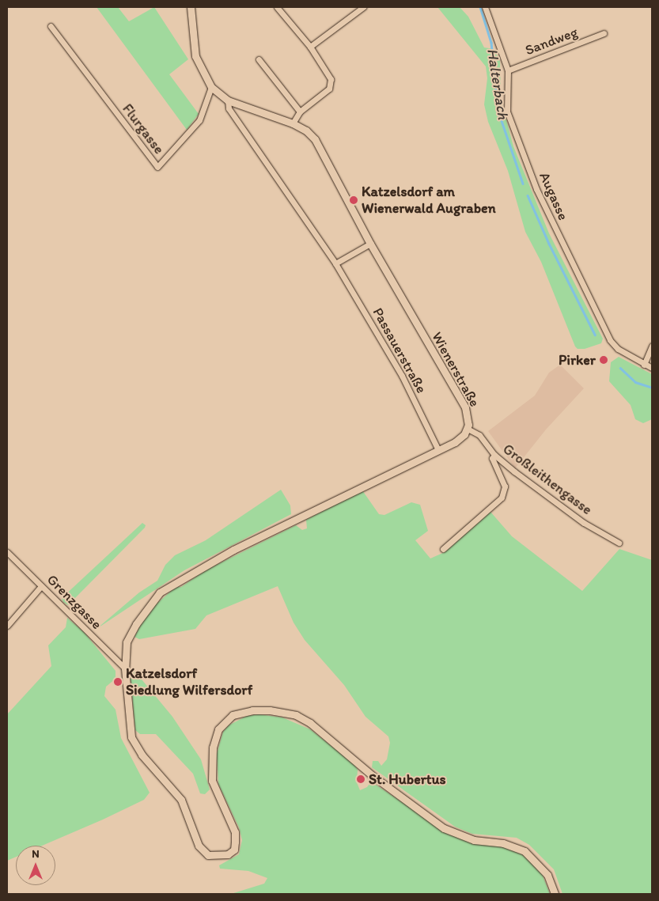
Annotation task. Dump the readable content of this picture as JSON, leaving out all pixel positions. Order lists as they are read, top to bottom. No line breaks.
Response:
{"streets":{"street":["Sandweg","Flurgasse","Augasse","Passauerstraße","Wienerstraße","Großleithengasse","Grenzgasse"]},"crossings":[["Sandweg","Augasse"],["Flurgasse","Wienerstraße"],["Passauerstraße","Wienerstraße"],["Wienerstraße","Großleithengasse"],["Wienerstraße","Grenzgasse"]],"water":["Halterbach"],"places":["Katzelsdorf am Wienerwald Augraben","Pirker","Katzelsdorf Siedlung Wilfersdorf","St. Hubertus"],"north":"top"}
